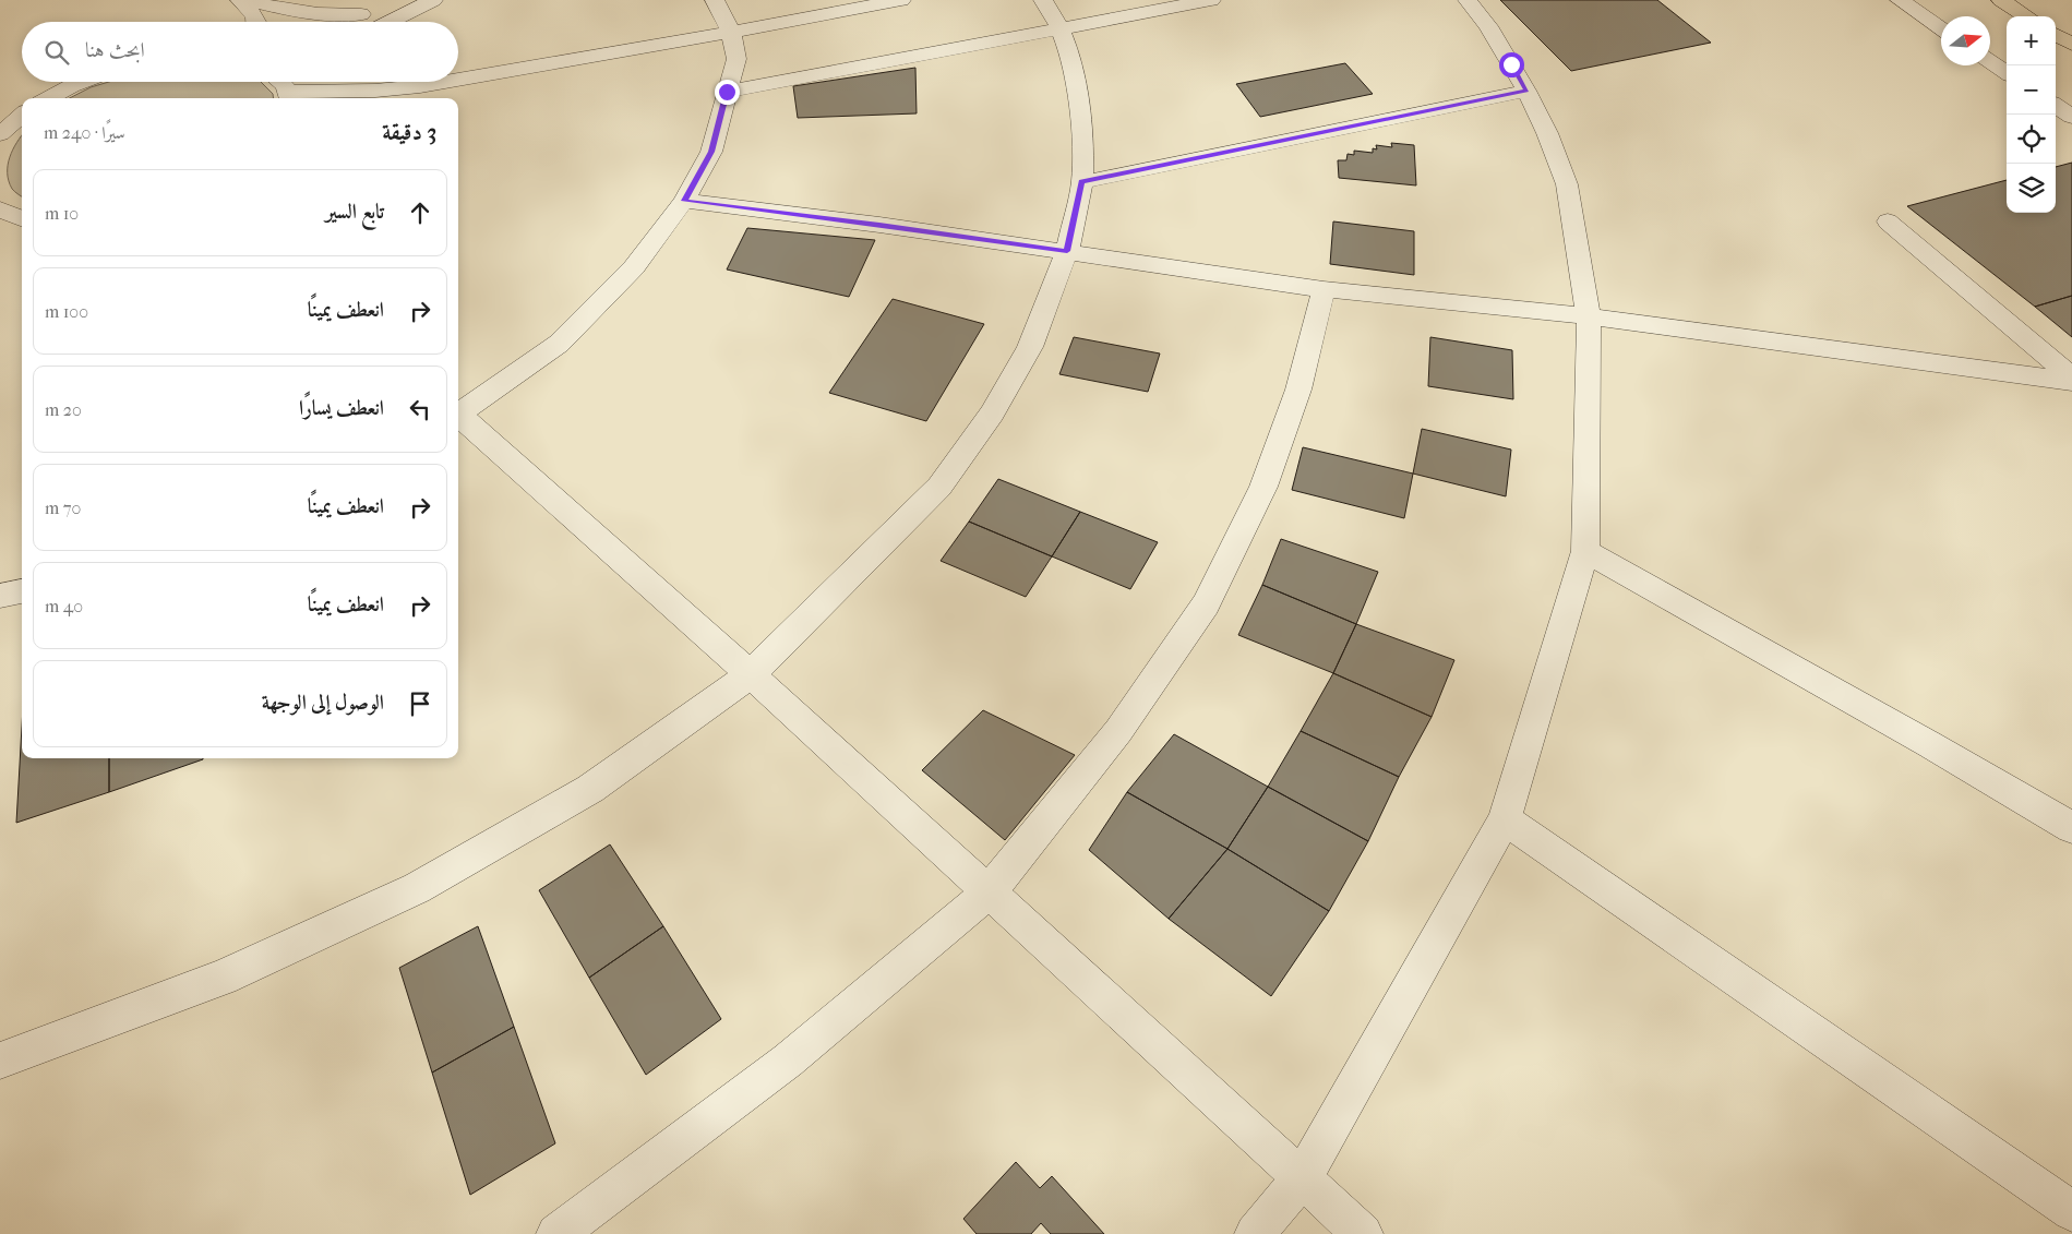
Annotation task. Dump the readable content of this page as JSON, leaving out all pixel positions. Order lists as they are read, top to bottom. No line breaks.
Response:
{"north":"right","page":{"map_buttons":["+","−"],"search":"ابحث هنا","heading":["3 دقيقة","سيرًا · 240 m"],"list":[["تابع السير","10 m"],["انعطف يمينًا","100 m"],["انعطف يسارًا","20 m"],["انعطف يمينًا","70 m"],["انعطف يمينًا","40 m"],"الوصول إلى الوجهة"]}}
